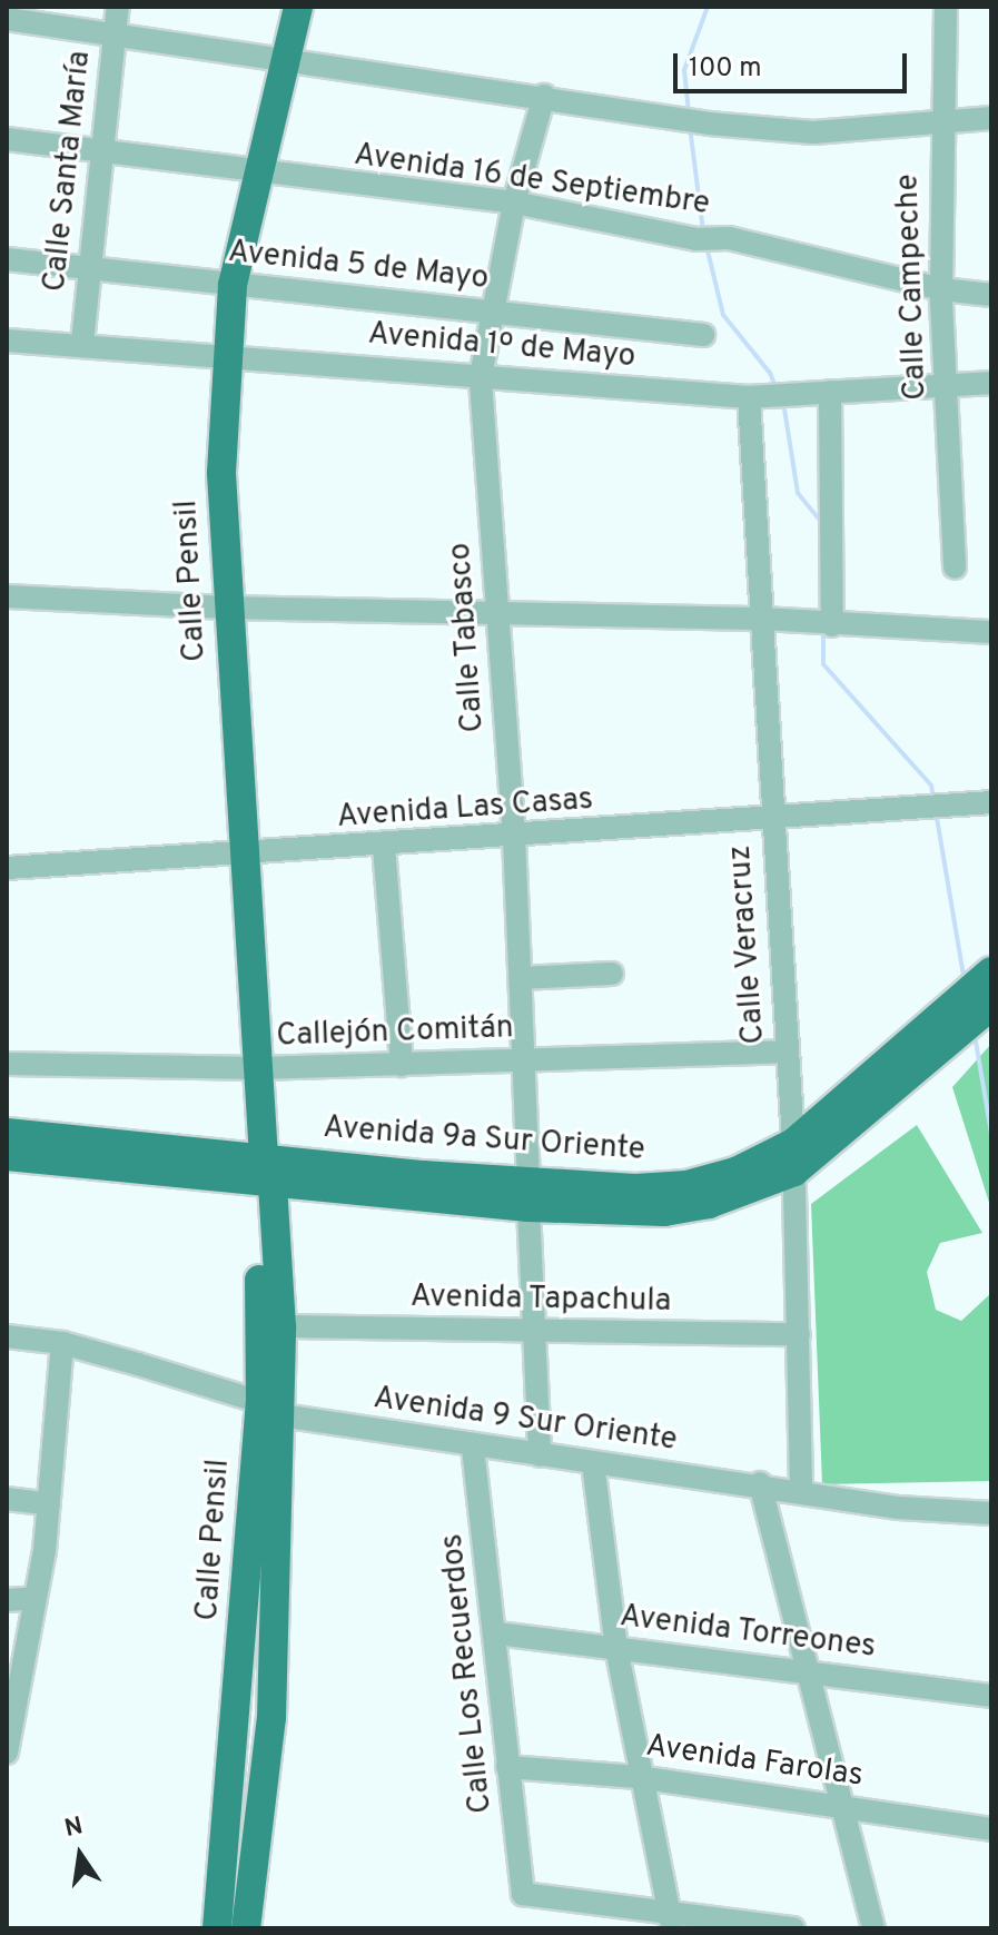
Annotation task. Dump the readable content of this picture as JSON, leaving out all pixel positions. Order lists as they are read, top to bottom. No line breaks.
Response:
{"streets":{"main road":["Calle Pensil","Avenida 9a Sur Oriente"],"street":["Calle Santa María","Avenida 16 de Septiembre","Avenida 5 de Mayo","Calle Campeche","Avenida 1º de Mayo","Calle Tabasco","Avenida Las Casas","Calle Veracruz","Callejón Comitán","Avenida Tapachula","Avenida 9 Sur Oriente","Avenida Torreones","Calle Los Recuerdos","Avenida Farolas"]},"crossings":[["Calle Santa María","Avenida 16 de Septiembre"],["Calle Santa María","Avenida 5 de Mayo"],["Calle Santa María","Avenida 1º de Mayo"],["Avenida 16 de Septiembre","Calle Campeche"],["Avenida 16 de Septiembre","Calle Pensil"],["Avenida 16 de Septiembre","Calle Tabasco"],["Avenida 5 de Mayo","Calle Pensil"],["Avenida 5 de Mayo","Calle Tabasco"],["Calle Campeche","Avenida 1º de Mayo"],["Avenida 1º de Mayo","Calle Pensil"],["Avenida 1º de Mayo","Calle Tabasco"],["Avenida 1º de Mayo","Calle Veracruz"],["Calle Pensil","Avenida Las Casas"],["Calle Pensil","Callejón Comitán"],["Calle Pensil","Avenida 9a Sur Oriente"],["Calle Pensil","Avenida Tapachula"],["Calle Pensil","Avenida 9 Sur Oriente"],["Calle Tabasco","Avenida Las Casas"],["Calle Tabasco","Callejón Comitán"],["Calle Tabasco","Avenida 9a Sur Oriente"],["Calle Tabasco","Avenida Tapachula"],["Calle Tabasco","Avenida 9 Sur Oriente"],["Avenida Las Casas","Calle Veracruz"],["Calle Veracruz","Callejón Comitán"],["Calle Veracruz","Avenida 9a Sur Oriente"],["Calle Veracruz","Avenida Tapachula"],["Calle Veracruz","Avenida 9 Sur Oriente"],["Avenida 9 Sur Oriente","Calle Los Recuerdos"],["Avenida Torreones","Calle Los Recuerdos"],["Calle Los Recuerdos","Avenida Farolas"]],"scale_bar":"100 m","north":"top"}
